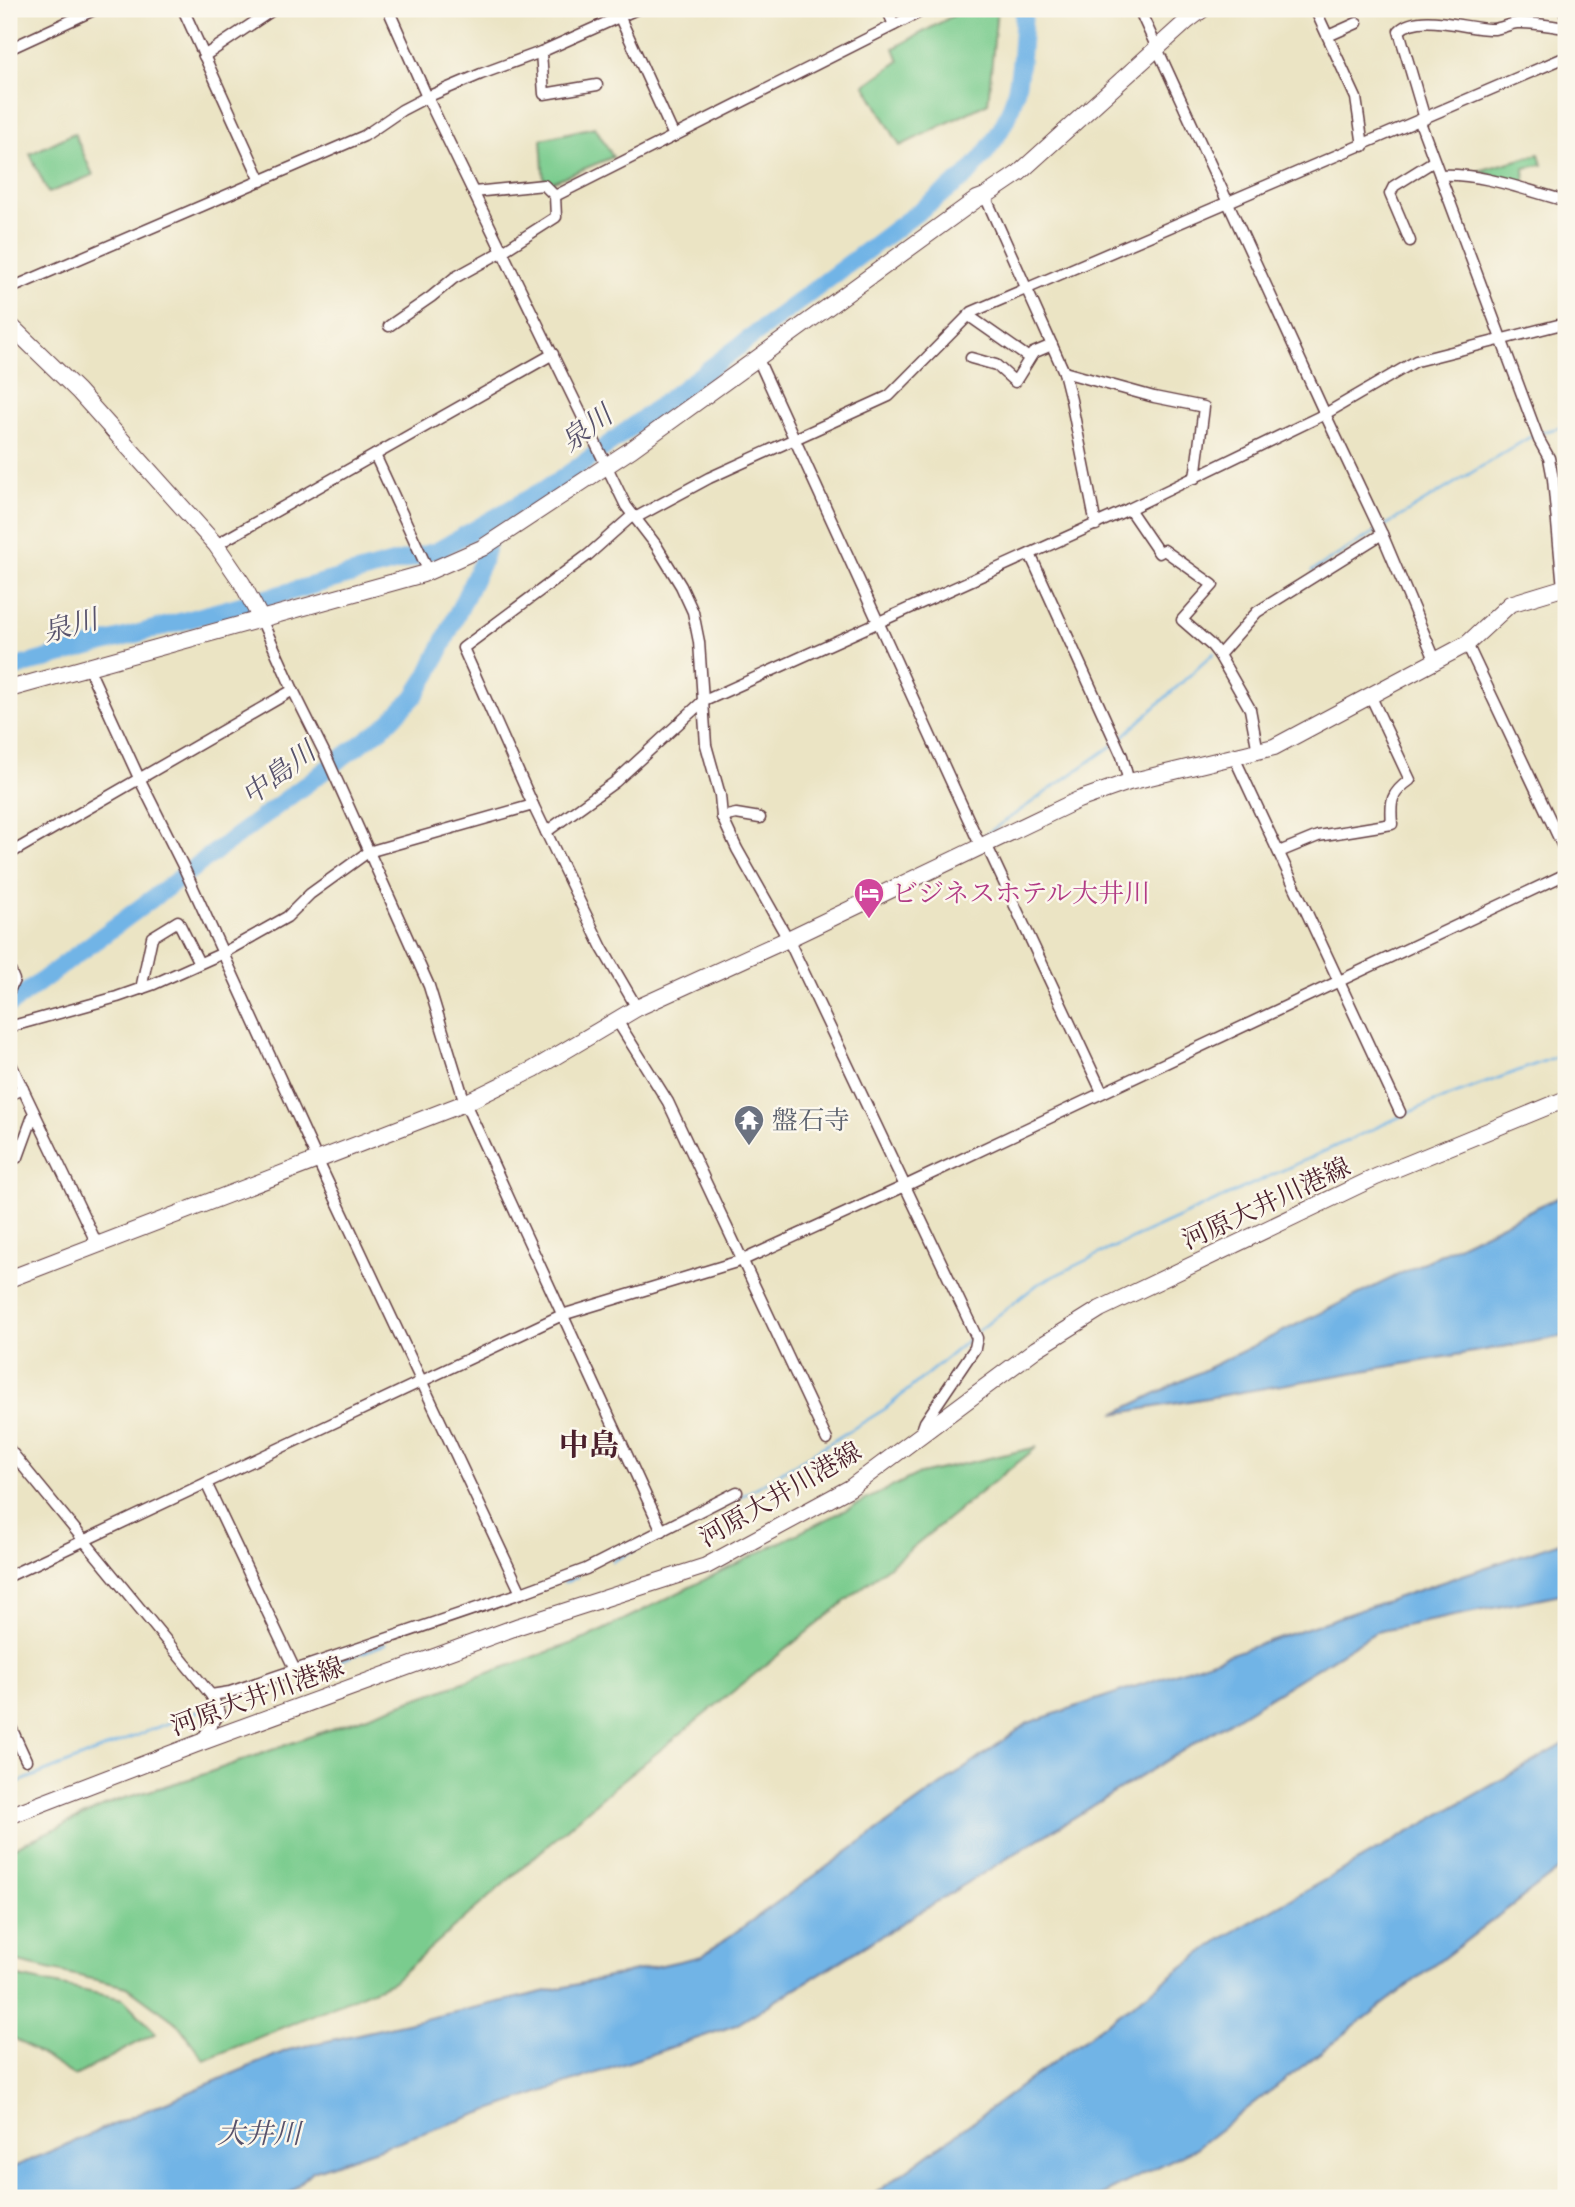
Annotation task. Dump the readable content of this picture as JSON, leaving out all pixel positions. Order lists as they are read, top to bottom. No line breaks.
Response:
{"streets":{"street":["河原大井川港線"]},"districts":["中島"],"water":["泉川","中島川","大井川"],"places":{"hotel":["ビジネスホテル大井川"],"temple":["盤石寺"]}}
